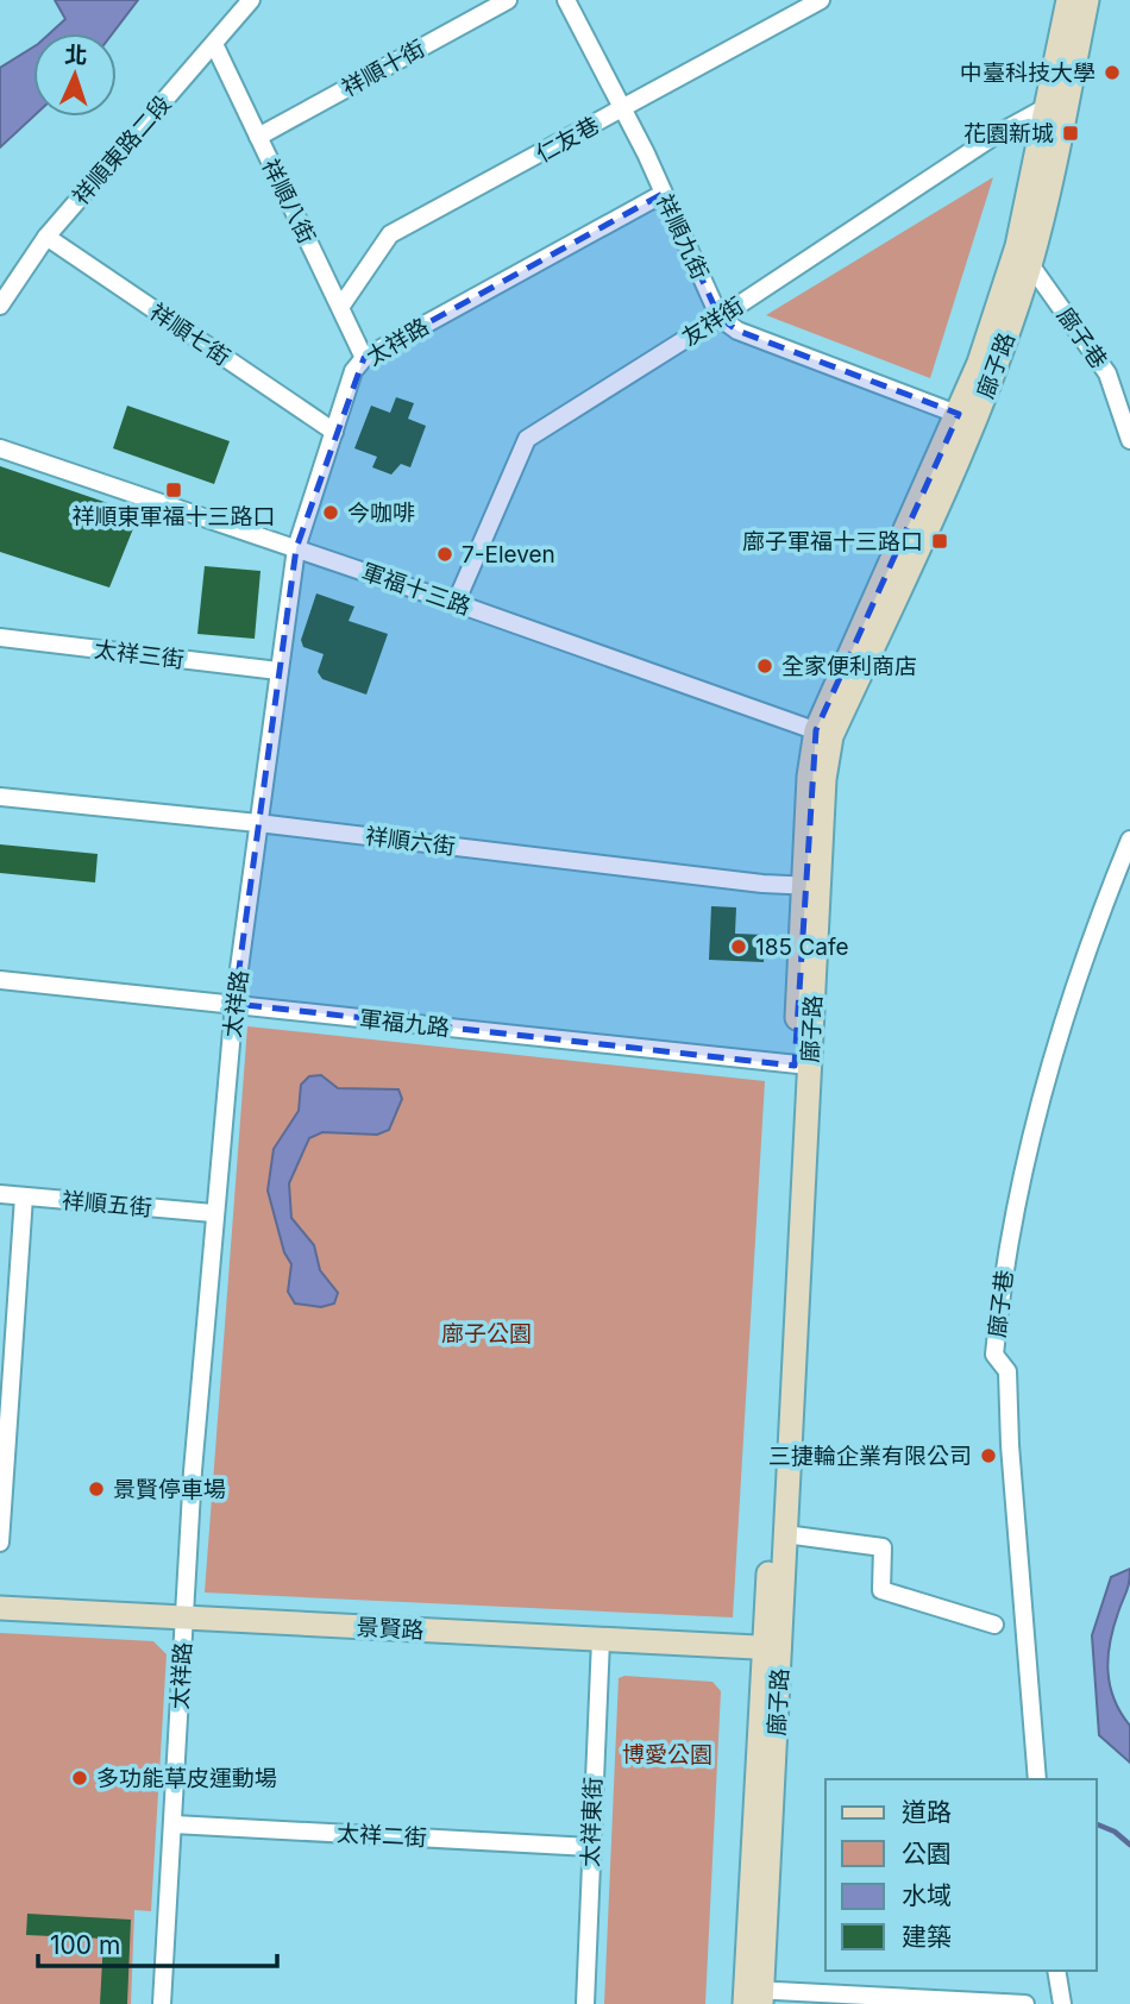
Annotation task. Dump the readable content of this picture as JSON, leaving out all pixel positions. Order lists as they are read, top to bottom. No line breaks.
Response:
{"streets":{"main road":["廍子路","景賢路"],"street":["祥順十街","仁友巷","祥順東路二段","祥順八街","祥順九街","友祥街","祥順七街","廍子巷","太祥路","軍福十三路","太祥三街","祥順六街","軍福九路","祥順五街","太祥東街","太祥二街"]},"crossings":[["祥順十街","祥順八街"],["仁友巷","祥順八街"],["仁友巷","祥順九街"],["祥順東路二段","祥順八街"],["祥順東路二段","祥順七街"],["祥順八街","太祥路"],["祥順九街","友祥街"],["祥順九街","太祥路"],["友祥街","廍子路"],["友祥街","軍福十三路"],["祥順七街","太祥路"],["廍子巷","廍子路"],["太祥路","軍福十三路"],["太祥路","太祥三街"],["太祥路","祥順六街"],["太祥路","軍福九路"],["太祥路","祥順五街"],["太祥路","景賢路"],["太祥路","太祥二街"],["廍子路","軍福十三路"],["廍子路","祥順六街"],["廍子路","軍福九路"],["廍子路","景賢路"],["景賢路","太祥東街"],["太祥東街","太祥二街"]],"parks":["廍子公園","博愛公園"],"places":{"other":["中臺科技大學","今咖啡","7-Eleven","全家便利商店","185 Cafe","三捷輪企業有限公司","景賢停車場","多功能草皮運動場"],"transit":["花園新城","祥順東軍福十三路口","廍子軍福十三路口"]},"legend":["道路","公園","水域","建築"],"scale_bar":"100 m","north":"top"}
